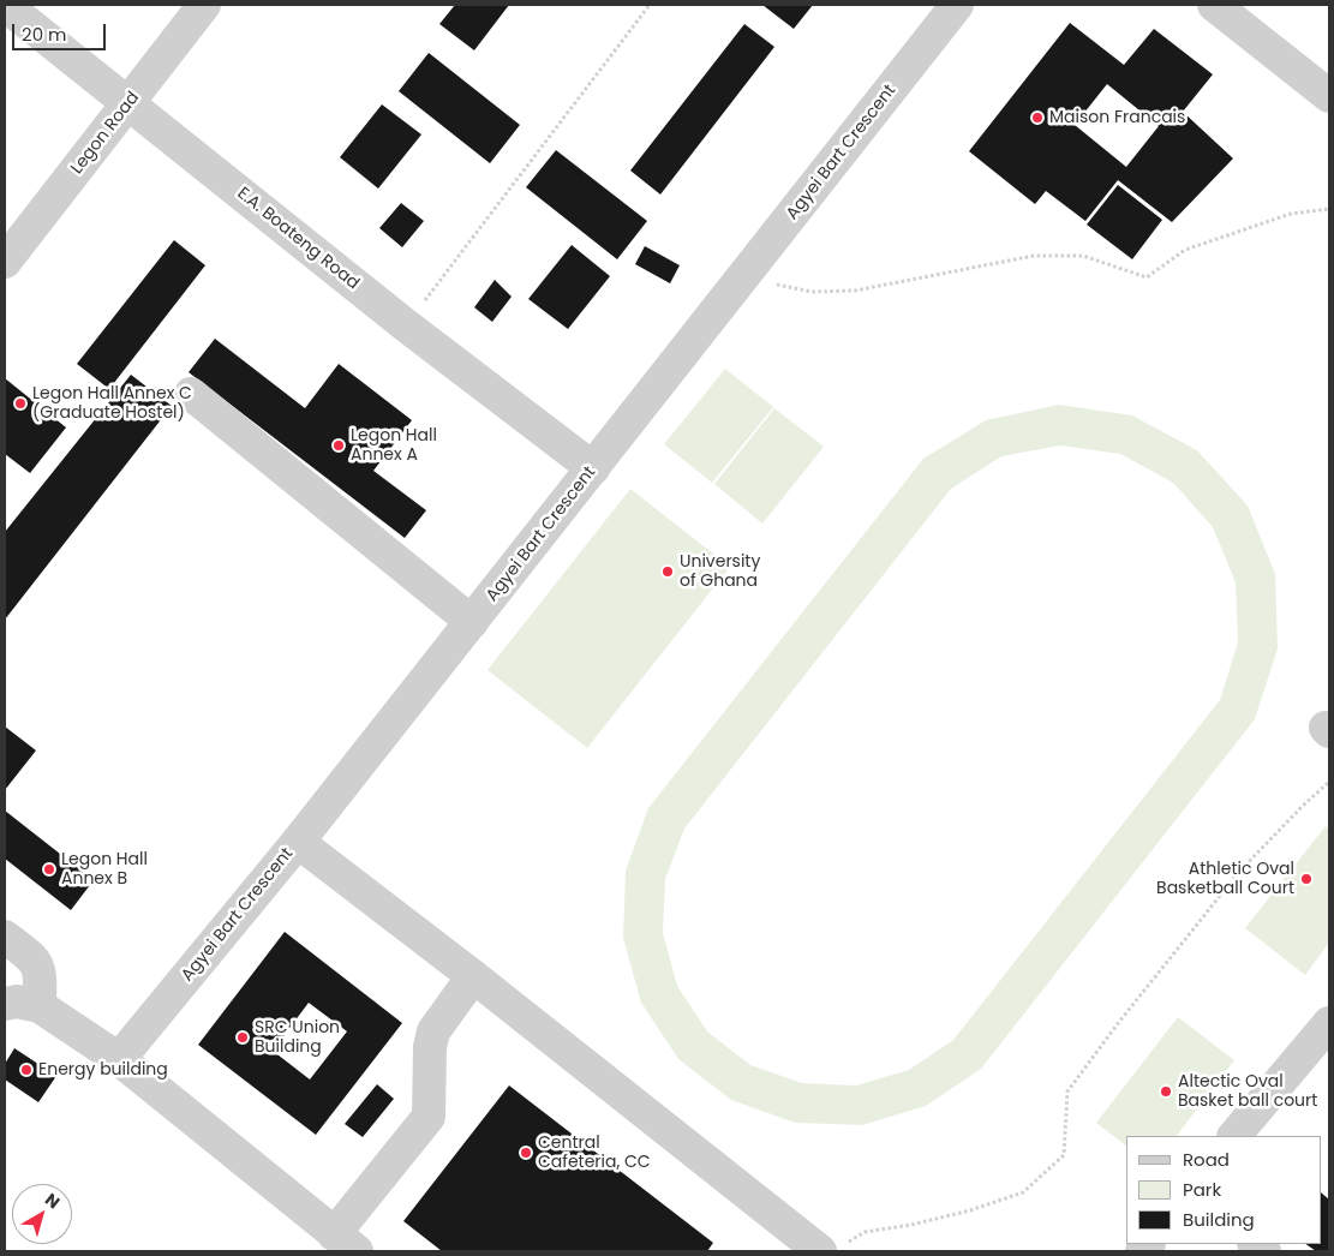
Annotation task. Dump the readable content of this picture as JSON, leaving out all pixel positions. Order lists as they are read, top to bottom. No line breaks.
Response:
{"streets":{"street":["Legon Road","Agyei Bart Crescent","E.A. Boateng Road"]},"crossings":[["Legon Road","E.A. Boateng Road"],["Agyei Bart Crescent","E.A. Boateng Road"]],"places":["Maison Francais","Legon Hall Annex C (Graduate Hostel)","Legon Hall Annex A","University of Ghana","Legon Hall Annex B","Athletic Oval Basketball Court","SRC Union Building","Energy building","Altectic Oval Basket ball court","Central Cafeteria, CC"],"legend":["Road","Park","Building"],"scale_bar":"20 m","north":"top right"}
